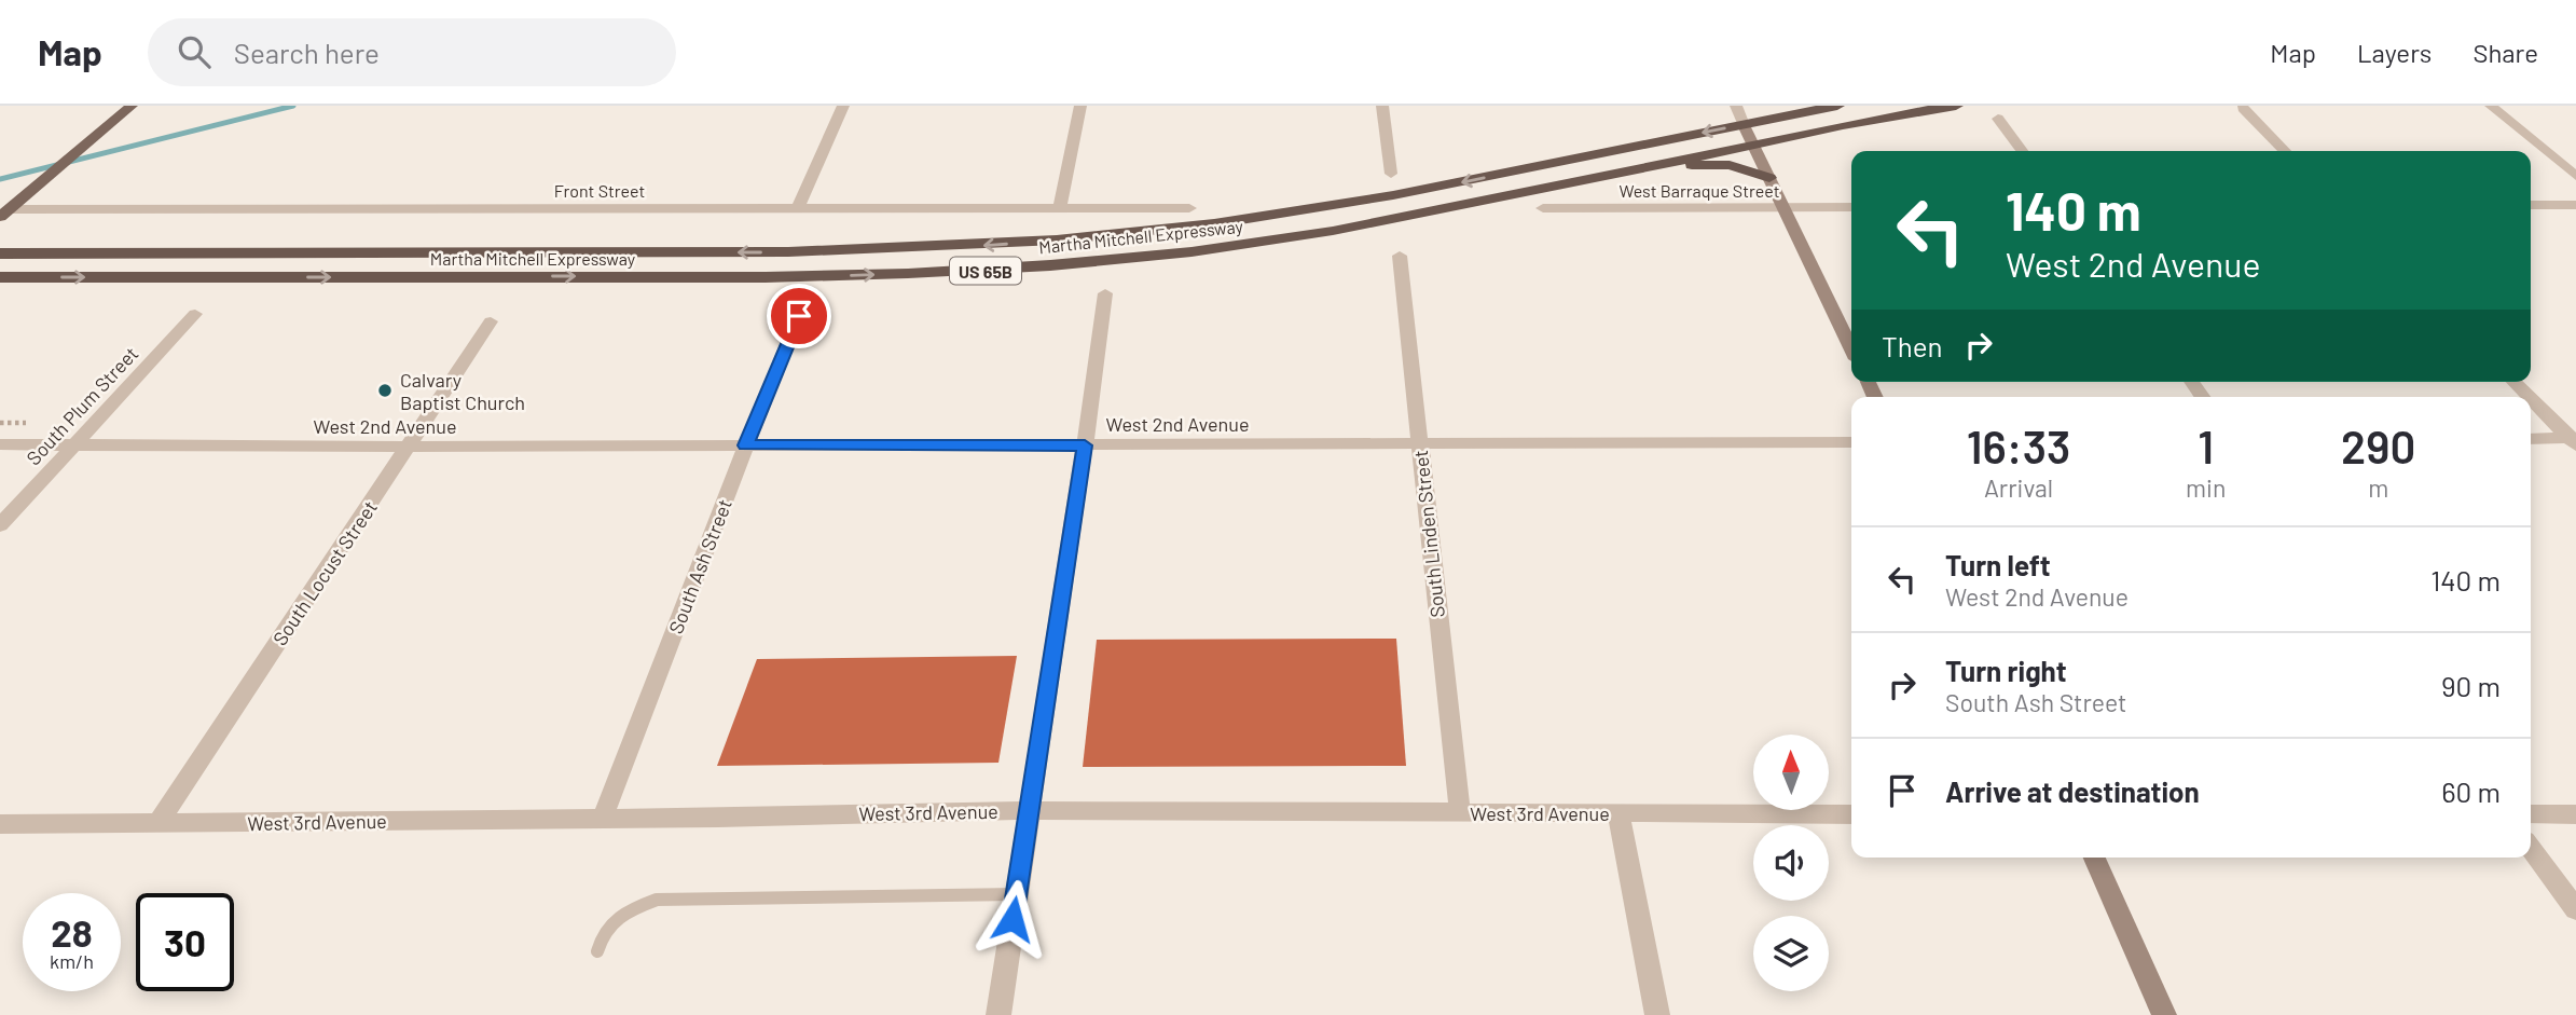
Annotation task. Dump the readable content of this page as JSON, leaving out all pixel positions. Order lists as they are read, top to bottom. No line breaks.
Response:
{"streets":{"highway":["Martha Mitchell Expressway","US 65B"],"street":["Front Street","West Barraque Street","South Plum Street","West 2nd Avenue","South Linden Street","South Ash Street","South Locust Street","West 3rd Avenue"]},"crossings":[["South Plum Street","West 2nd Avenue"],["West 2nd Avenue","South Linden Street"],["West 2nd Avenue","South Ash Street"],["West 2nd Avenue","South Locust Street"],["South Linden Street","West 3rd Avenue"],["South Ash Street","West 3rd Avenue"],["South Locust Street","West 3rd Avenue"]],"places":["Calvary Baptist Church"],"north":"top","page":{"header":"Map","search":"Search here","nav":["Map","Layers","Share"],"turn":["140 m","West 2nd Avenue"],"then":"Then","eta":["16:33","Arrival","1","min","290","m"],"list":[{"name":"Turn left","note":"West 2nd Avenue","value":"140 m"},{"name":"Turn right","note":"South Ash Street","value":"90 m"},{"name":"Arrive at destination","value":"60 m"}],"speed":"28 km/h","limit":"30"}}
